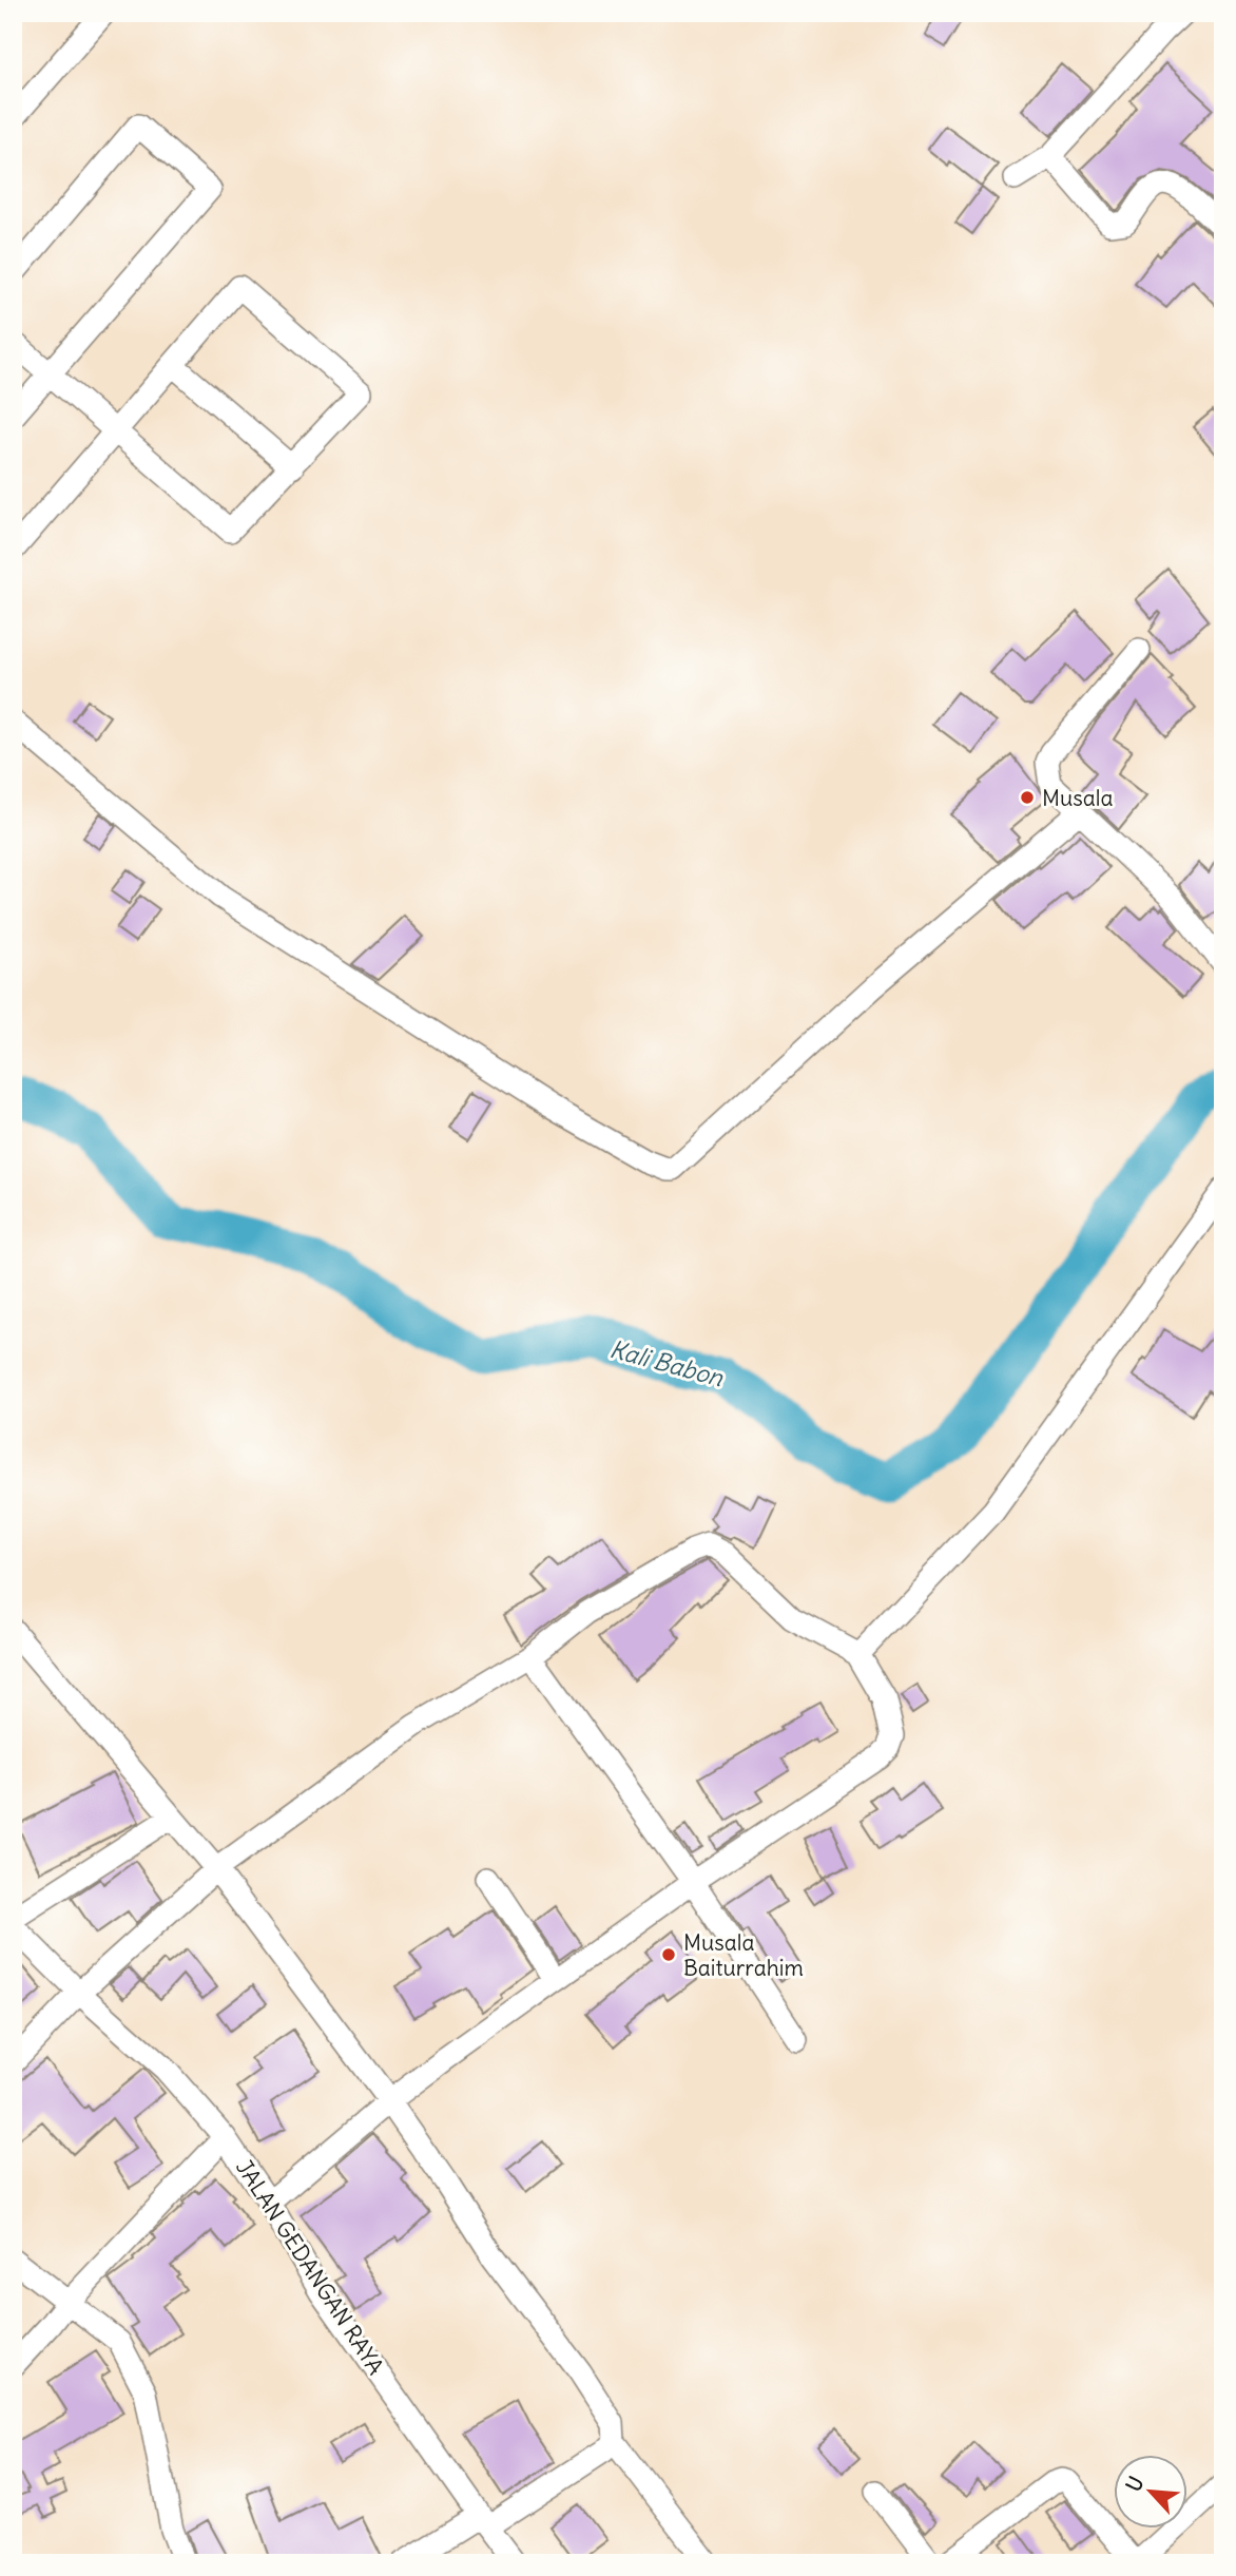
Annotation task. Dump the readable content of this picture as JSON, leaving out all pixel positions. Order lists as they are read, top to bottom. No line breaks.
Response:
{"streets":{"street":["JALAN GEDANGAN RAYA"]},"water":["Kali Babon"],"places":["Musala","Musala Baiturrahim"],"north":"top left"}
